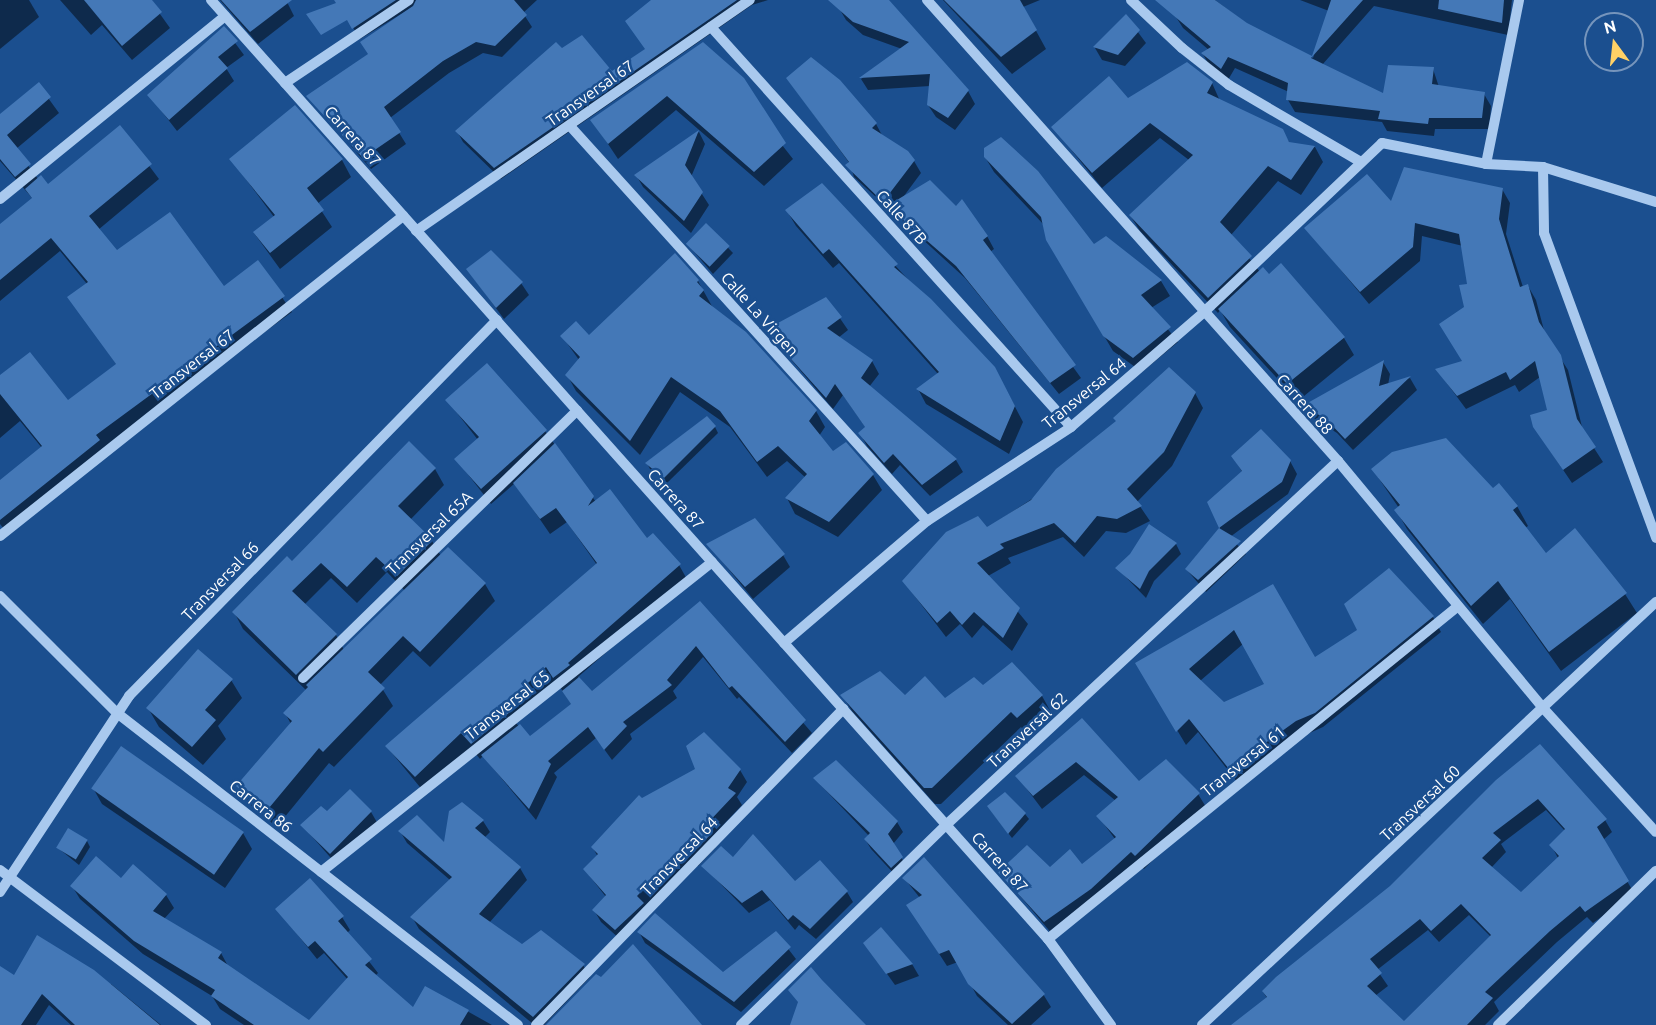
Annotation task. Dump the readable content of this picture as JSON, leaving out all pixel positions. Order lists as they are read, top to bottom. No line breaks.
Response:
{"streets":{"street":["Transversal 67","Carrera 87","Calle 87B","Calle La Virgen","Transversal 64","Carrera 88","Transversal 65A","Transversal 66","Transversal 65","Transversal 62","Transversal 61","Transversal 60","Carrera 86"]},"crossings":[["Transversal 67","Carrera 87"],["Transversal 67","Calle 87B"],["Transversal 67","Calle La Virgen"],["Carrera 87","Transversal 64"],["Carrera 87","Transversal 65A"],["Carrera 87","Transversal 66"],["Carrera 87","Transversal 65"],["Carrera 87","Transversal 62"],["Carrera 87","Transversal 61"],["Calle 87B","Transversal 64"],["Calle La Virgen","Transversal 64"],["Transversal 64","Carrera 88"],["Carrera 88","Transversal 62"],["Carrera 88","Transversal 61"],["Carrera 88","Transversal 60"],["Transversal 66","Carrera 86"],["Transversal 65","Carrera 86"]],"north":"top"}
